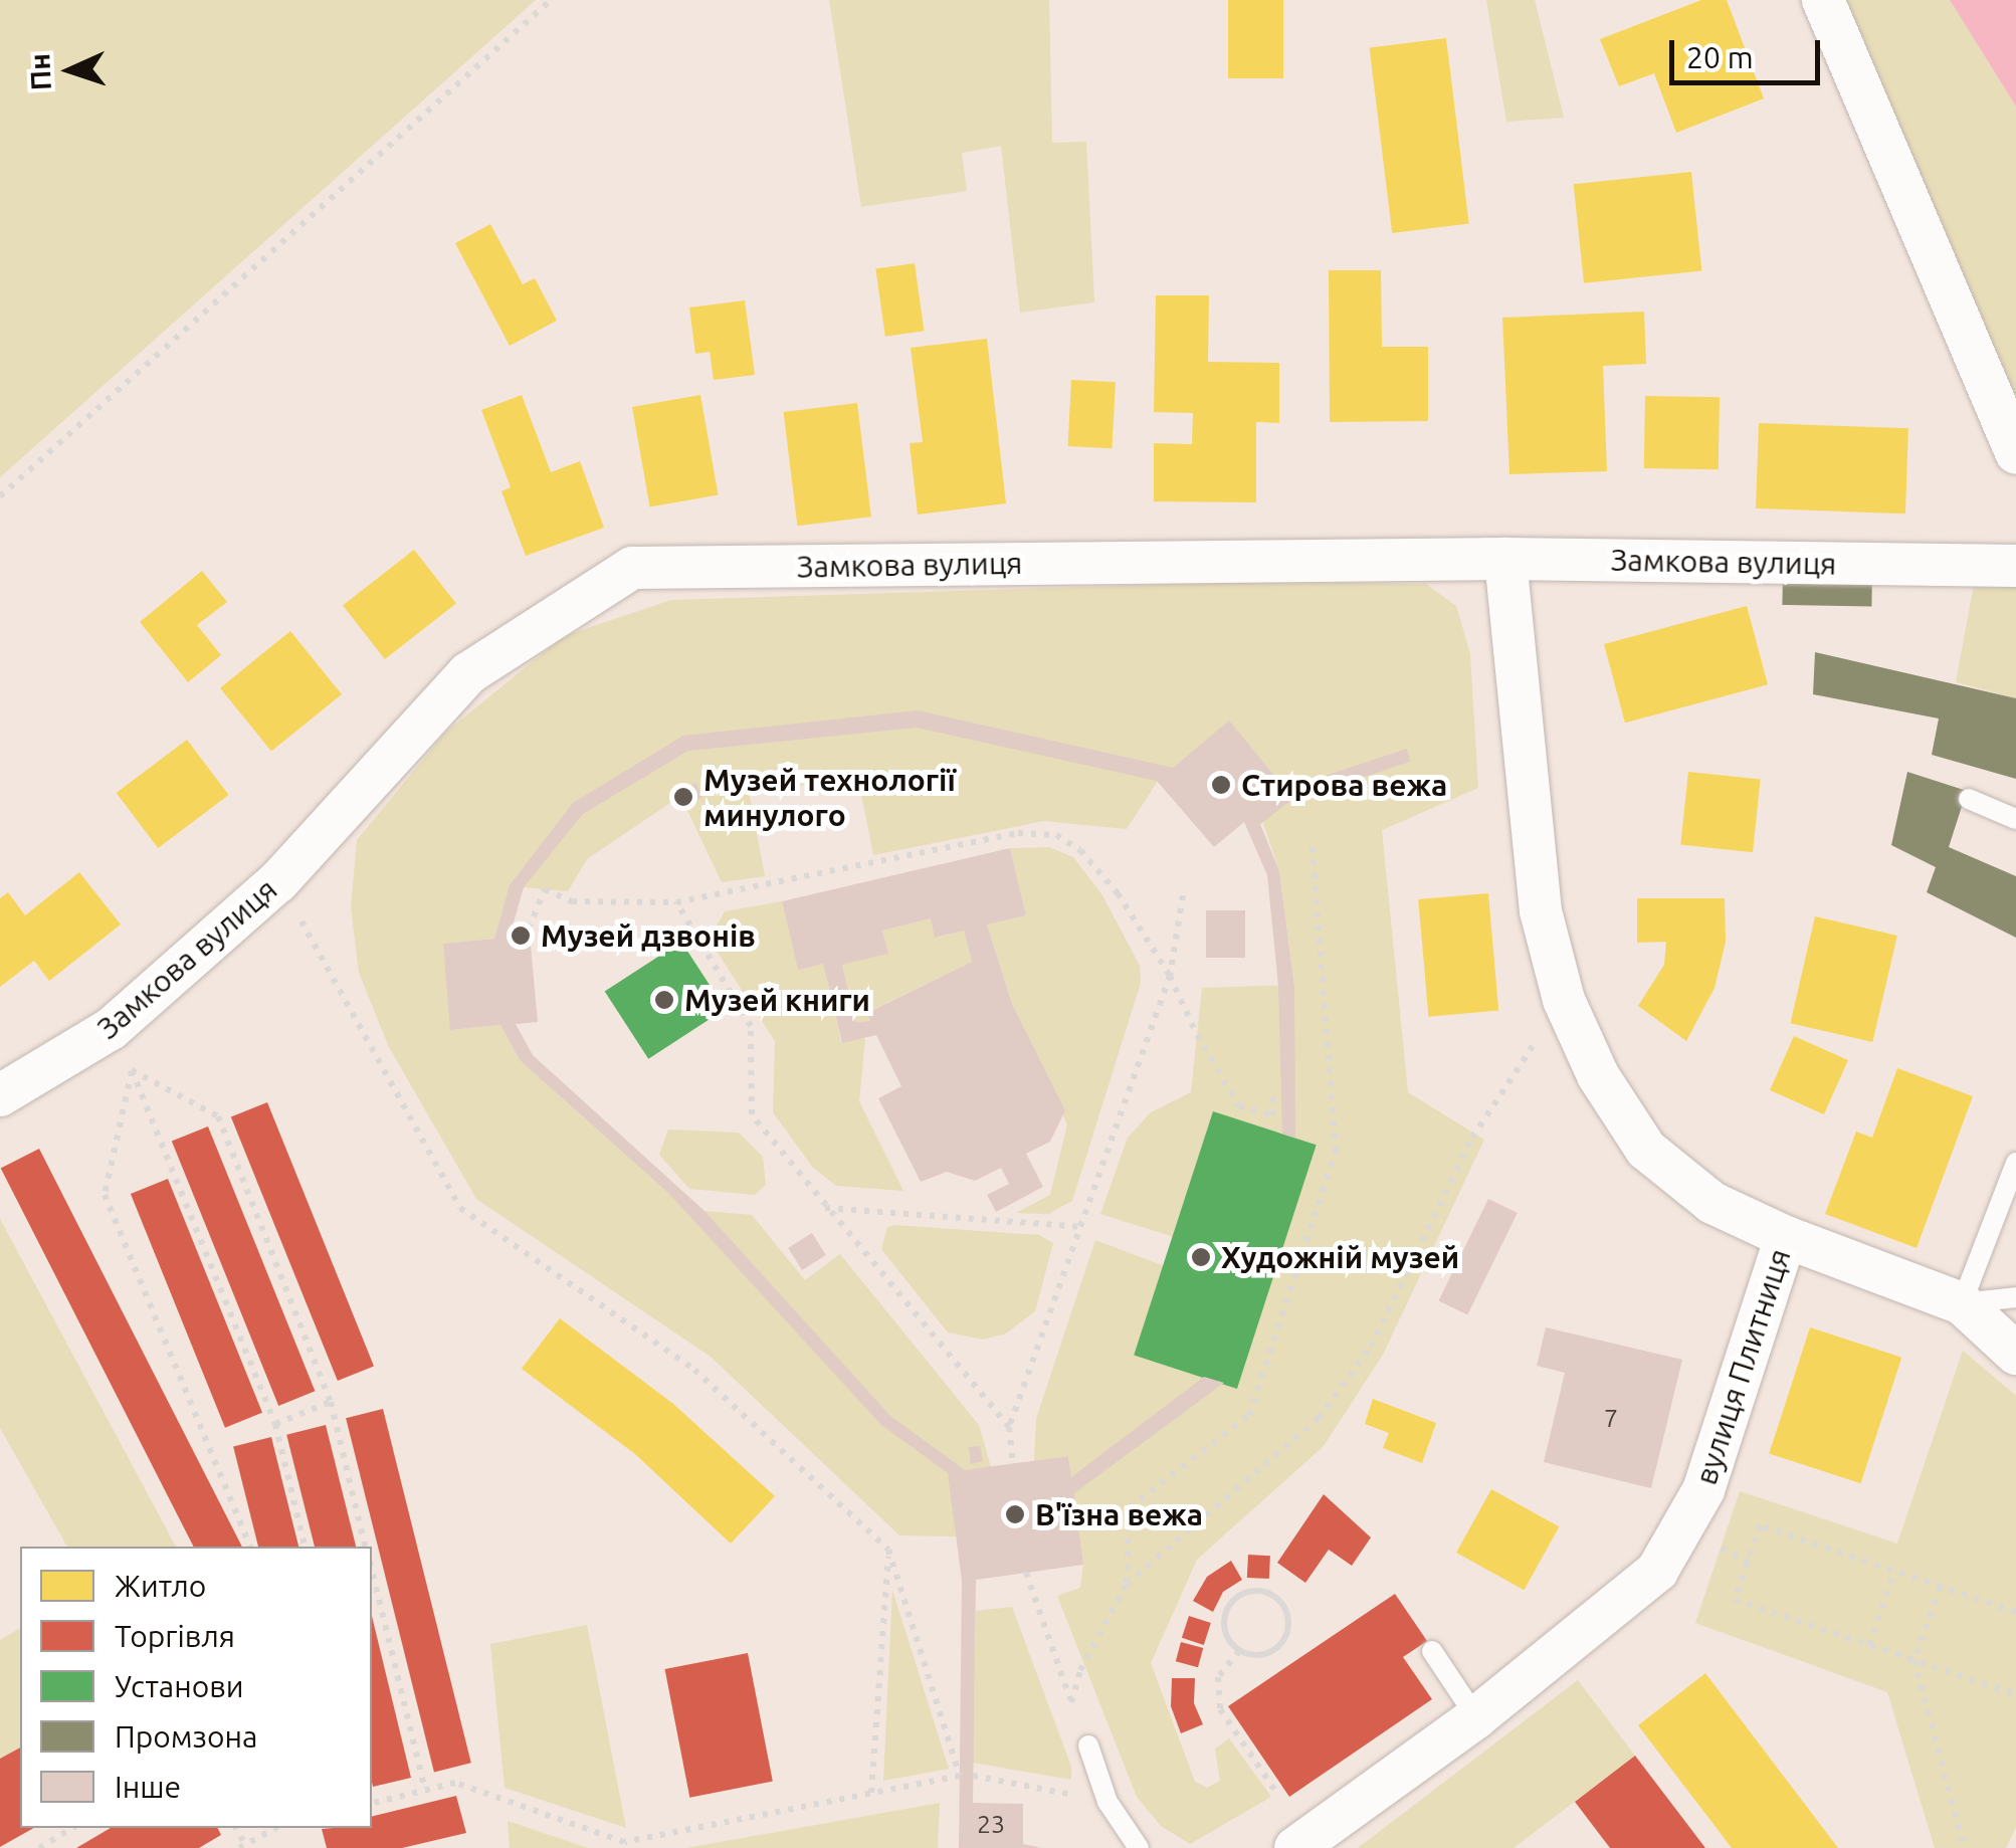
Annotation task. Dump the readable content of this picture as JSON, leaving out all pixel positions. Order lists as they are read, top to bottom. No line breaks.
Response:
{"streets":{"street":["Замкова вулиця","вулиця Плитниця"]},"crossings":[["Замкова вулиця","вулиця Плитниця"]],"places":["Стирова вежа","Музей технології минулого","Музей дзвонів","Музей книги","Художній музей","В'їзна вежа"],"house_numbers":["7","23"],"legend":["Житло","Торгівля","Установи","Промзона","Інше"],"scale_bar":"20 m","north":"left"}
